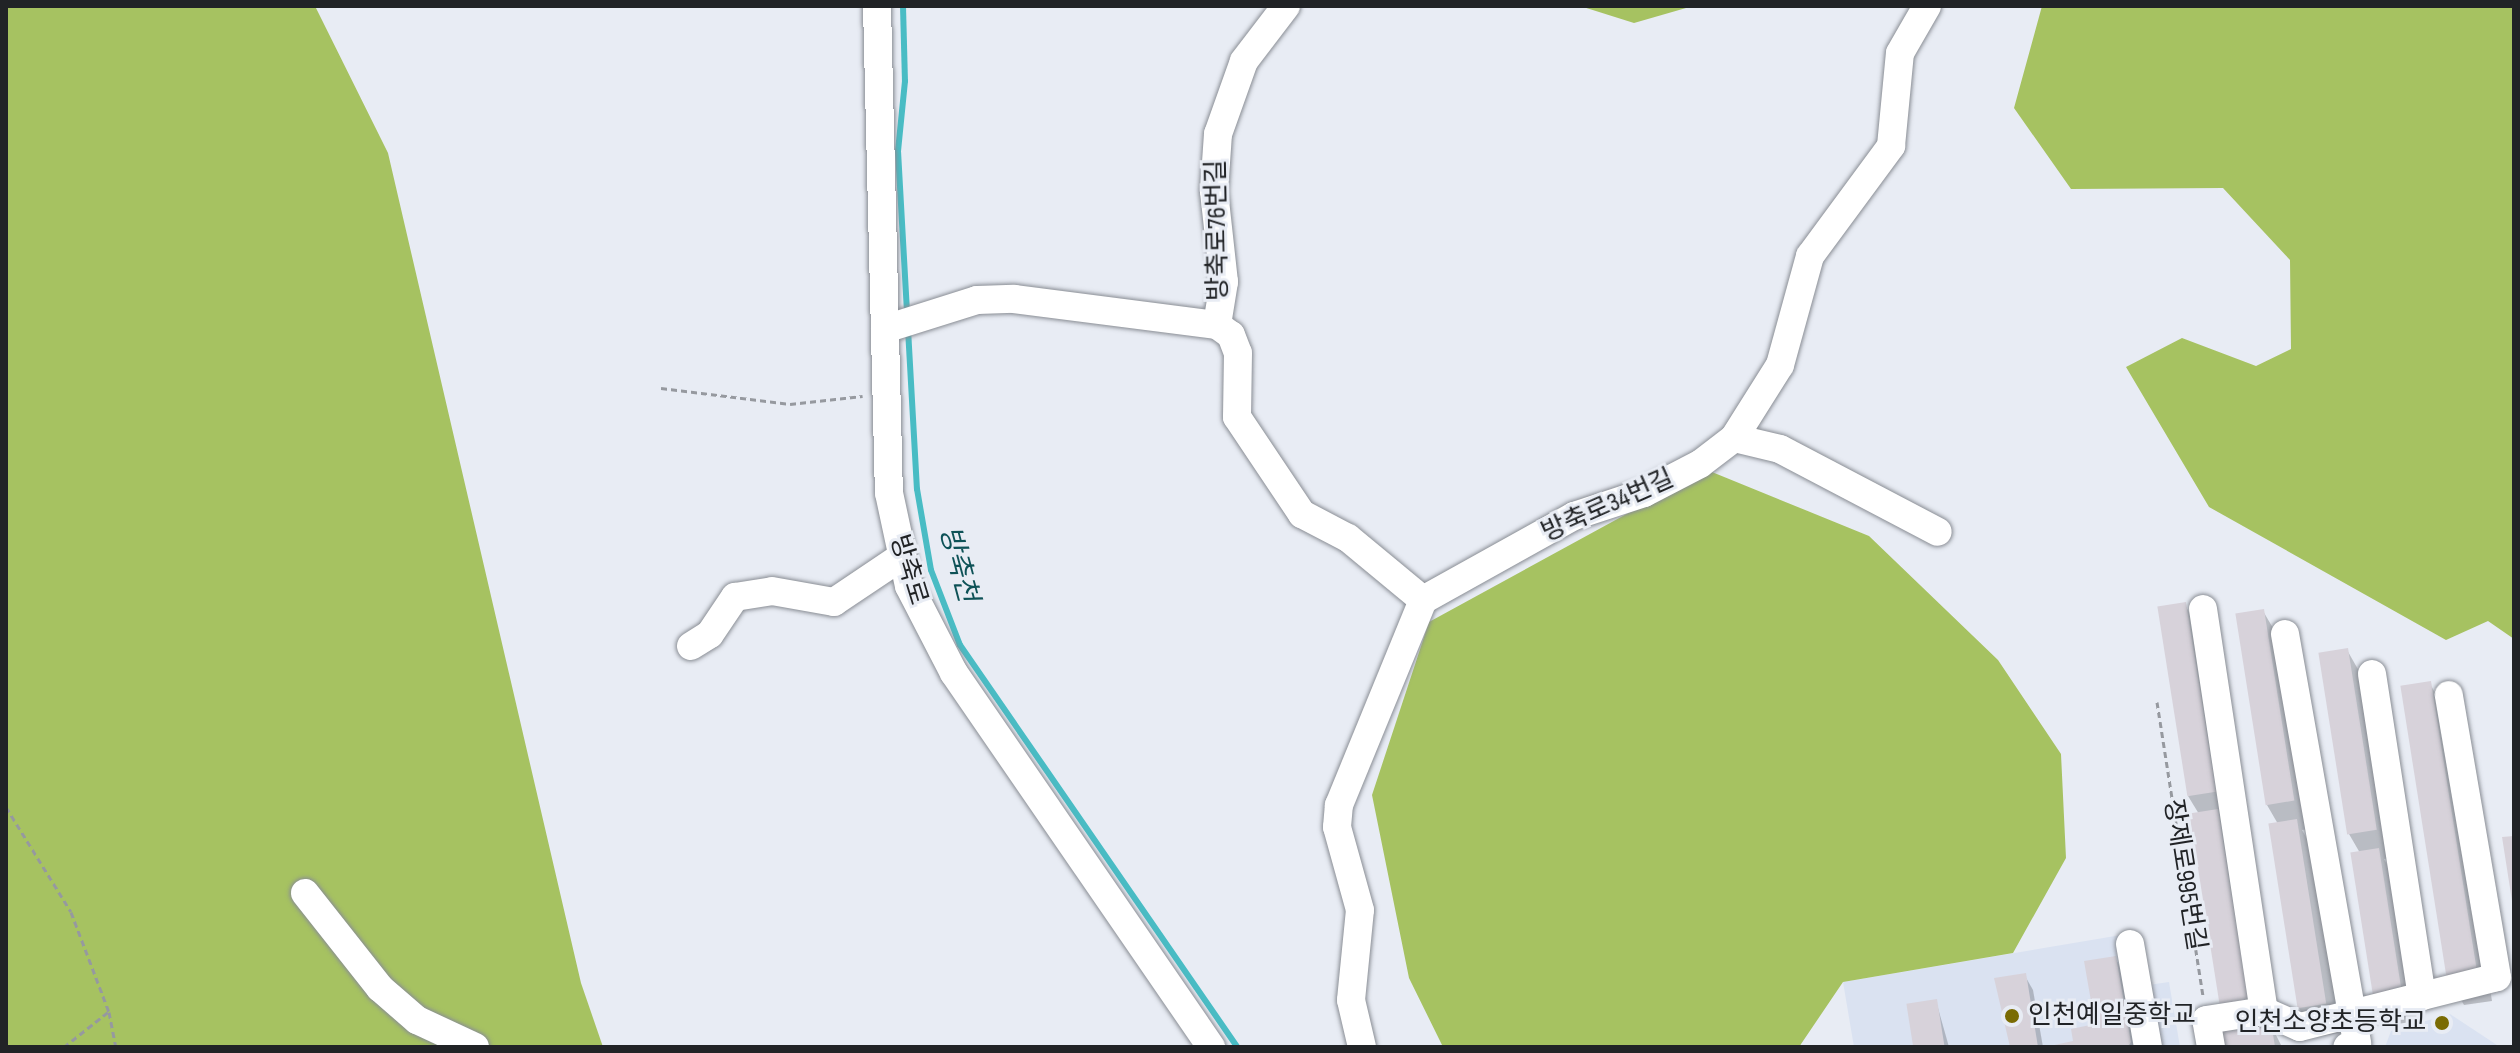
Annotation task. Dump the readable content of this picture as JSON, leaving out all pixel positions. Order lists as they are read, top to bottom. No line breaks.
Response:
{"streets":{"street":["방축로76번길","방축로34번길","방축로"],"path":["장제로995번길"]},"crossings":[["방축로76번길","방축로"]],"water":["방축천"],"places":["인천예일중학교","인천소양초등학교"]}
